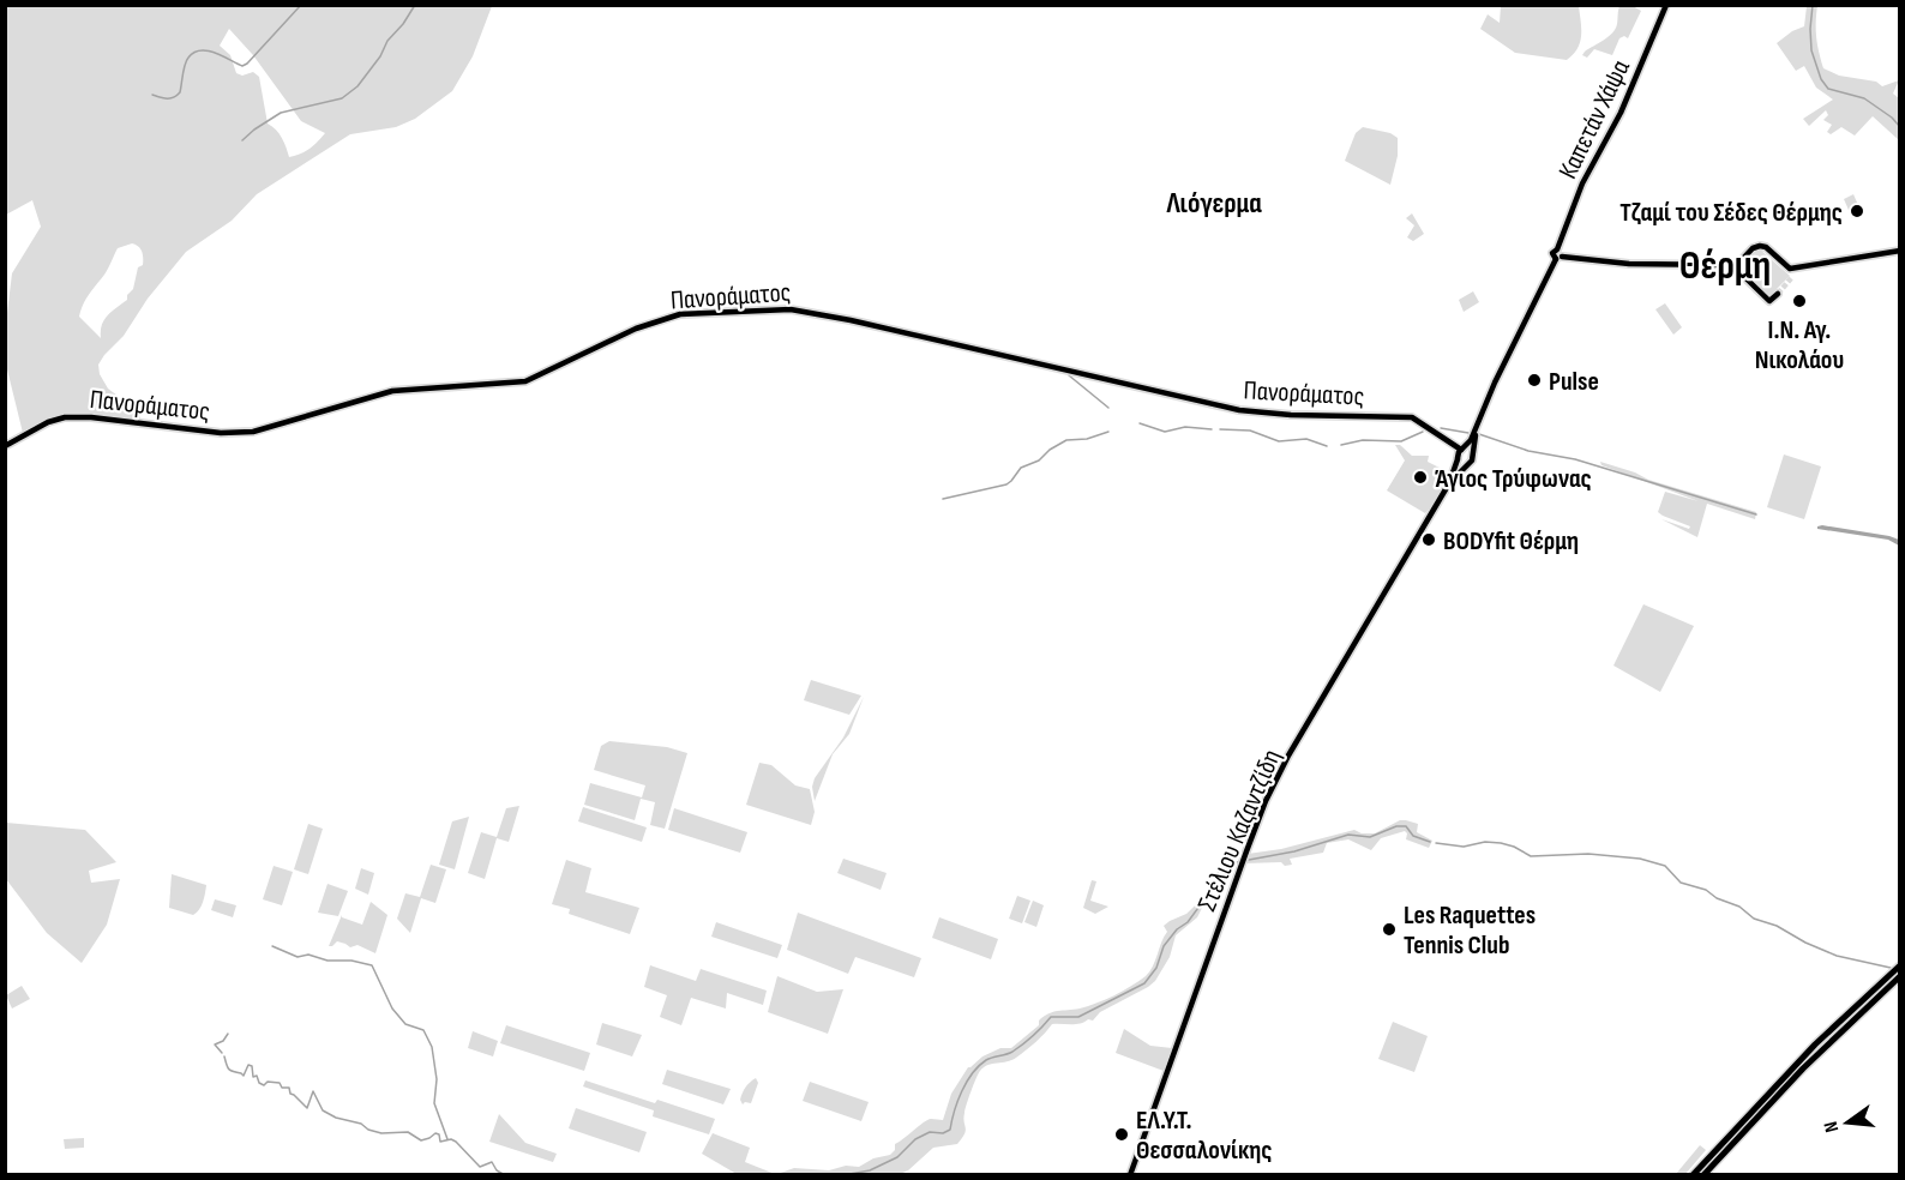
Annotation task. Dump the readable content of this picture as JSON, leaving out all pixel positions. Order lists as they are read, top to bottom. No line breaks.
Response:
{"streets":{"main road":["Καπετάν Χάψα","Πανοράματος","Στέλιου Καζαντζίδη"]},"crossings":[["Πανοράματος","Στέλιου Καζαντζίδη"]],"districts":["Λιόγερμα","Θέρμη"],"places":["Τζαμί του Σέδες Θέρμης","Ι.Ν. Αγ. Νικολάου","Pulse","Άγιος Τρύφωνας","BODYfit Θέρμη","Les Raquettes Tennis Club","ΕΛ.Υ.Τ. Θεσσαλονίκης"],"north":"left"}
